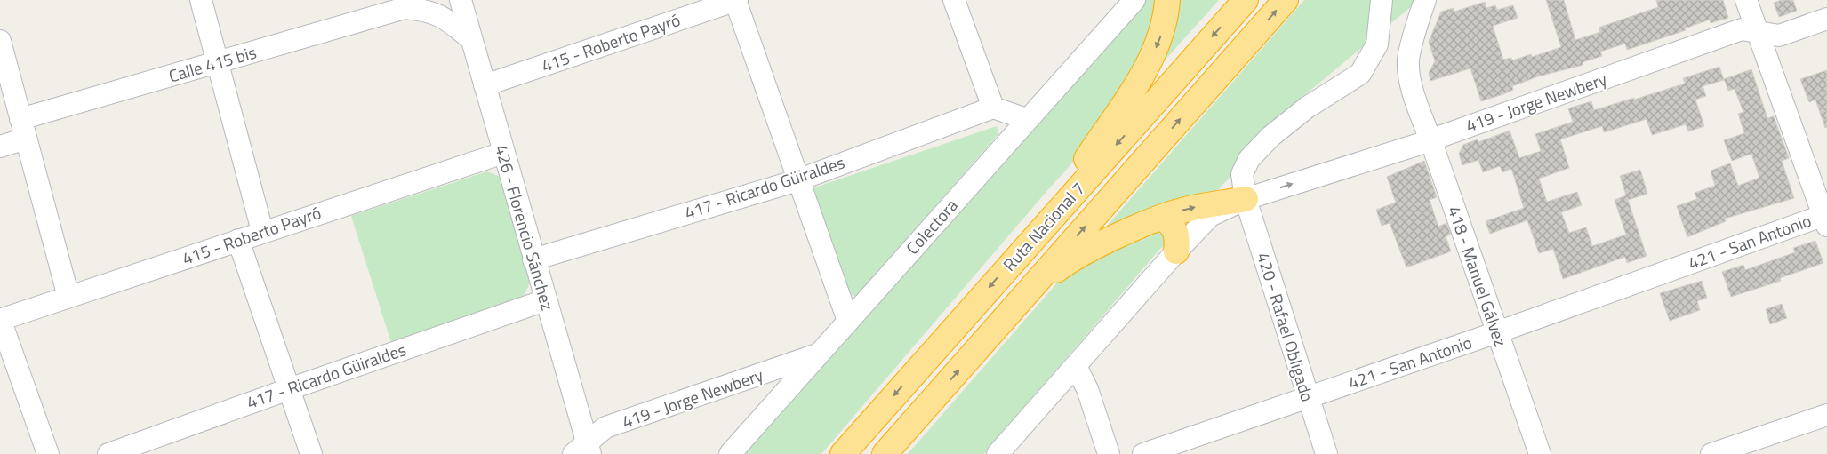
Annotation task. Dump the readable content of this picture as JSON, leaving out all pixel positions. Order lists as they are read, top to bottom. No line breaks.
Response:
{"streets":{"highway":["Ruta Nacional 7"],"street":["415 - Roberto Payró","Calle 415 bis","419 - Jorge Newbery","417 - Ricardo Güiraldes","Colectora","426 - Florencio Sánchez","421 - San Antonio","418 - Manuel Gálvez","420 - Rafael Obligado"]},"crossings":[["415 - Roberto Payró","426 - Florencio Sánchez"],["Calle 415 bis","426 - Florencio Sánchez"],["419 - Jorge Newbery","Colectora"],["419 - Jorge Newbery","426 - Florencio Sánchez"],["419 - Jorge Newbery","418 - Manuel Gálvez"],["419 - Jorge Newbery","420 - Rafael Obligado"],["417 - Ricardo Güiraldes","426 - Florencio Sánchez"],["421 - San Antonio","418 - Manuel Gálvez"],["421 - San Antonio","420 - Rafael Obligado"]]}
